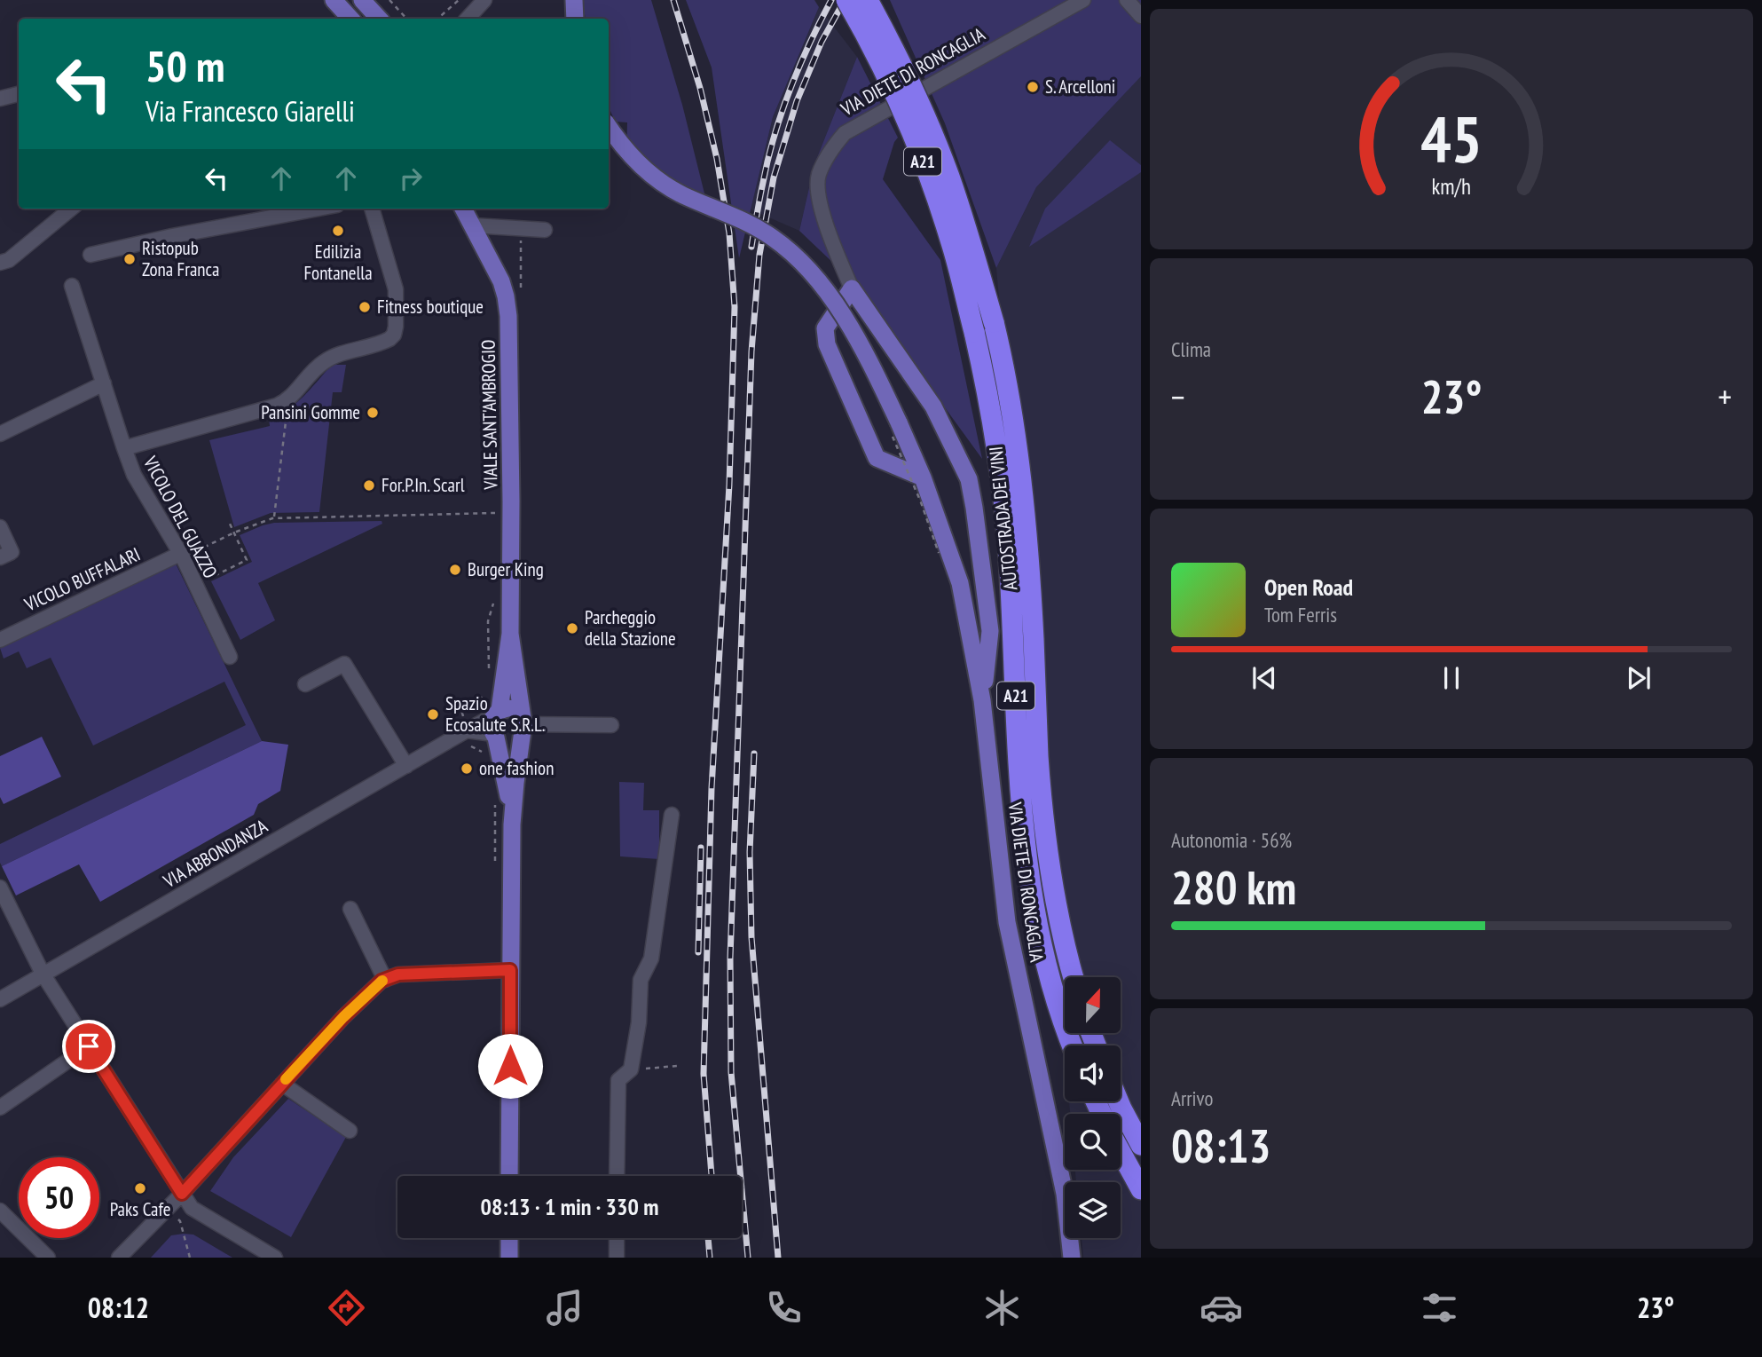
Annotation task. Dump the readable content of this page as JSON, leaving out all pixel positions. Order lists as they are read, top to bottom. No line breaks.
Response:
{"streets":{"highway":["A21","AUTOSTRADA DEI VINI"],"main road":["VIA DIETE DI RONCAGLIA","VIALE SANT'AMBROGIO"],"street":["VICOLO DEL GUAZZO","VICOLO BUFFALARI","VIA ABBONDANZA"]},"crossings":[["VIALE SANT'AMBROGIO","VIA ABBONDANZA"],["VICOLO DEL GUAZZO","VICOLO BUFFALARI"]],"places":["S. Arcelloni","Edilizia Fontanella","Ristopub Zona Franca","Fitness boutique","Pansini Gomme","For.P.In. Scarl","Burger King","Parcheggio della Stazione","Spazio Ecosalute S.R.L.","one fashion","Paks Cafe"],"north":"top","page":{"turn":["50 m","Via Francesco Giarelli"],"tile":["Clima",["Autonomia · 56%","280 km"],["Arrivo","08:13"]],"heat":["−","23°","+"],"song":["Open Road","Tom Ferris"],"limit":"50","trip":"08:13 · 1 min · 330 m","tabs":["08:12","23°"],"gauge":["45","km/h"]}}
